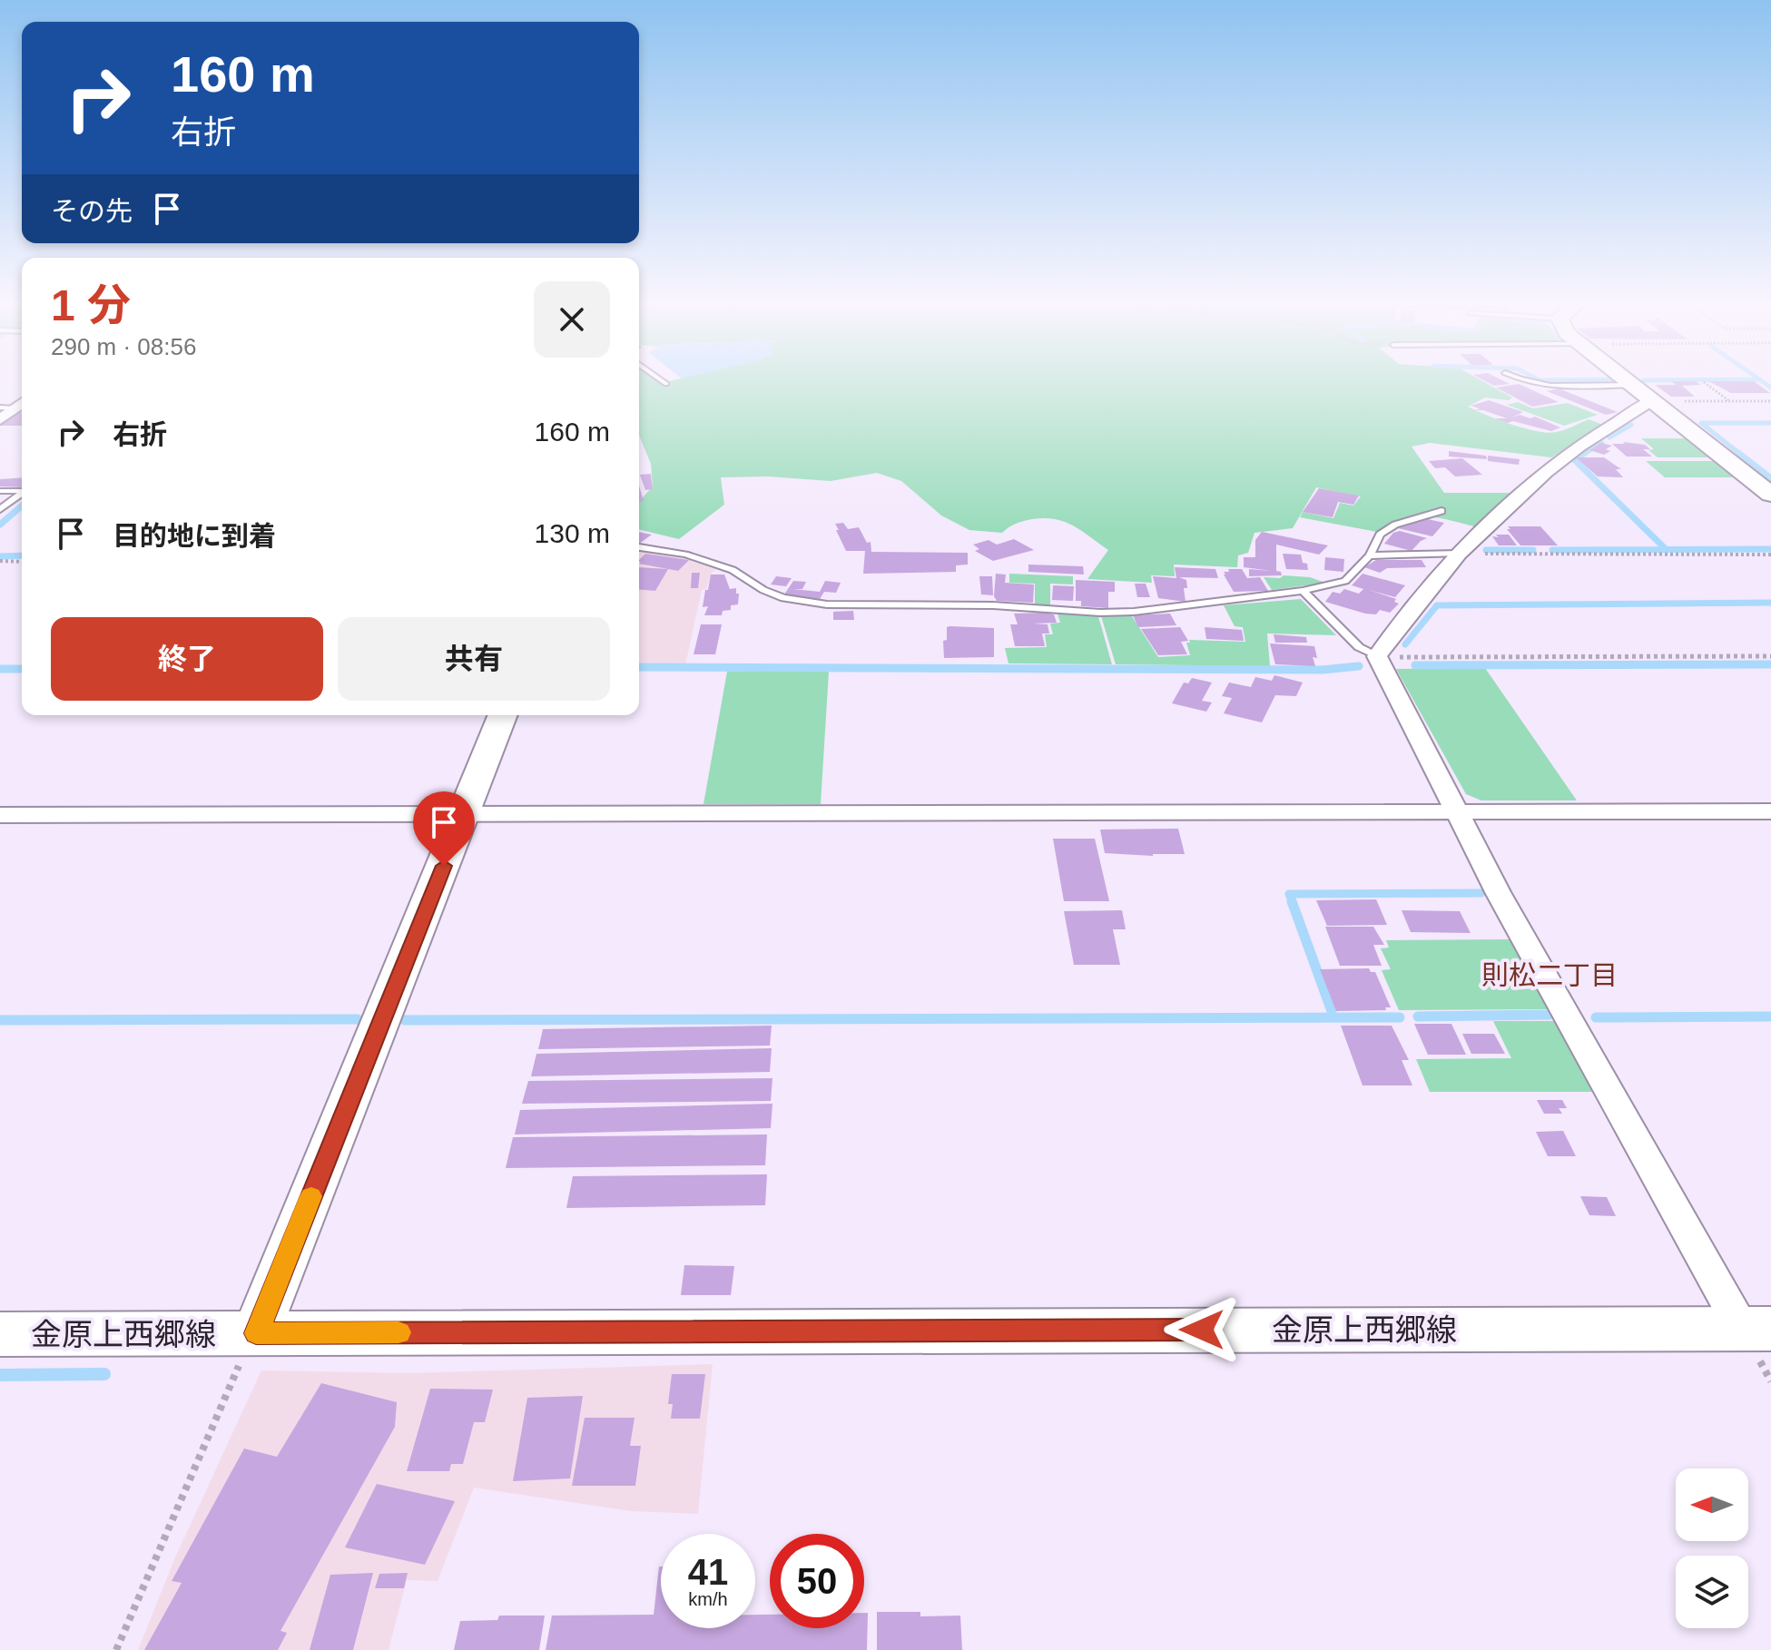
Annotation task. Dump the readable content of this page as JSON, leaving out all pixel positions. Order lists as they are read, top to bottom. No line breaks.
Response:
{"streets":{"street":["金原上西郷線"]},"districts":["則松二丁目"],"north":"left","page":{"turn":["160 m","右折"],"then":"その先","heading":["1 分","290 m · 08:56"],"list":[{"name":"右折","value":"160 m"},{"name":"目的地に到着","value":"130 m"}],"buttons":["終了","共有"],"speed":"41 km/h","limit":"50"}}
